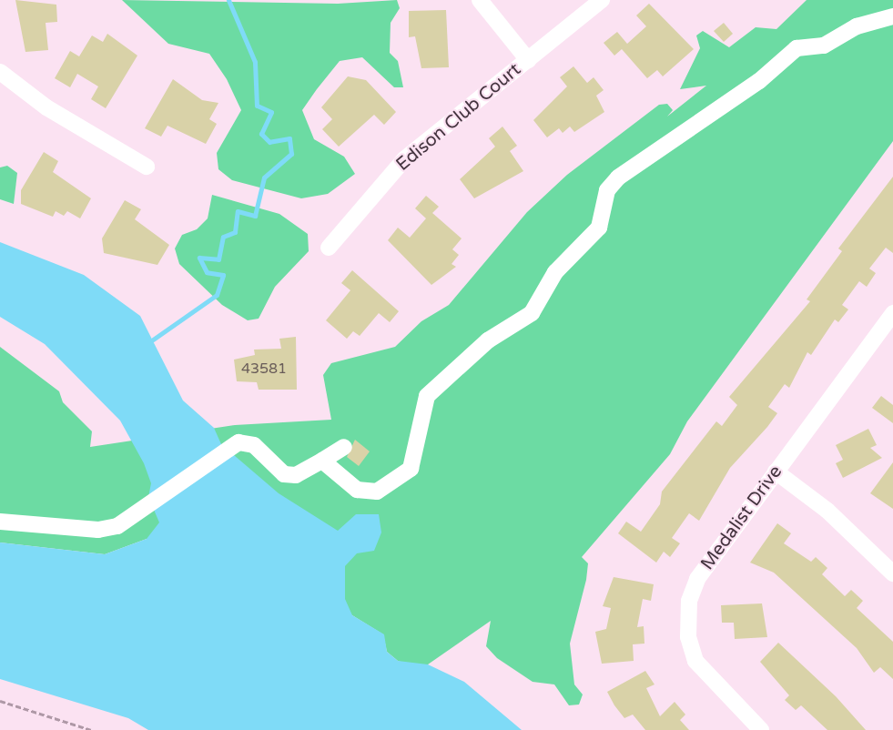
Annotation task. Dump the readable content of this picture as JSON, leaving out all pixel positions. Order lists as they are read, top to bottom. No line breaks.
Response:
{"streets":{"street":["Edison Club Court","Medalist Drive"]},"house_numbers":["43581"]}
